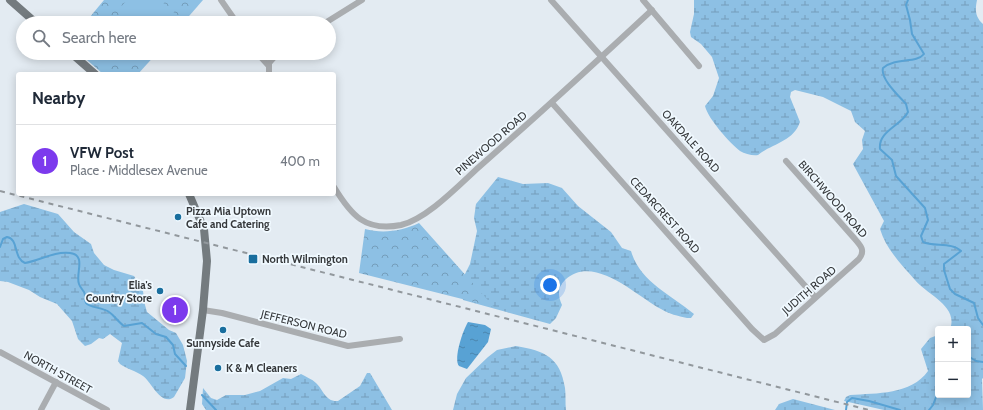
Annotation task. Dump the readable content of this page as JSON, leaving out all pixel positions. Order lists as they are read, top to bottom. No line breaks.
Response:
{"streets":{"street":["OAKDALE ROAD","PINEWOOD ROAD","BIRCHWOOD ROAD","CEDARCREST ROAD","JUDITH ROAD","JEFFERSON ROAD","NORTH STREET"]},"crossings":[["OAKDALE ROAD","PINEWOOD ROAD"],["OAKDALE ROAD","JUDITH ROAD"],["PINEWOOD ROAD","CEDARCREST ROAD"],["BIRCHWOOD ROAD","JUDITH ROAD"],["CEDARCREST ROAD","JUDITH ROAD"]],"places":{"other":["Pizza Mia Uptown Cafe and Catering","Elia's Country Store","Sunnyside Cafe","K & M Cleaners"],"transit":["North Wilmington"]},"page":{"search":"Search here","heading":"Nearby","list":[{"mark":"1","name":"VFW Post","note":"Place · Middlesex Avenue","value":"400 m"}],"pins":"1","map_buttons":["+","−"]}}
